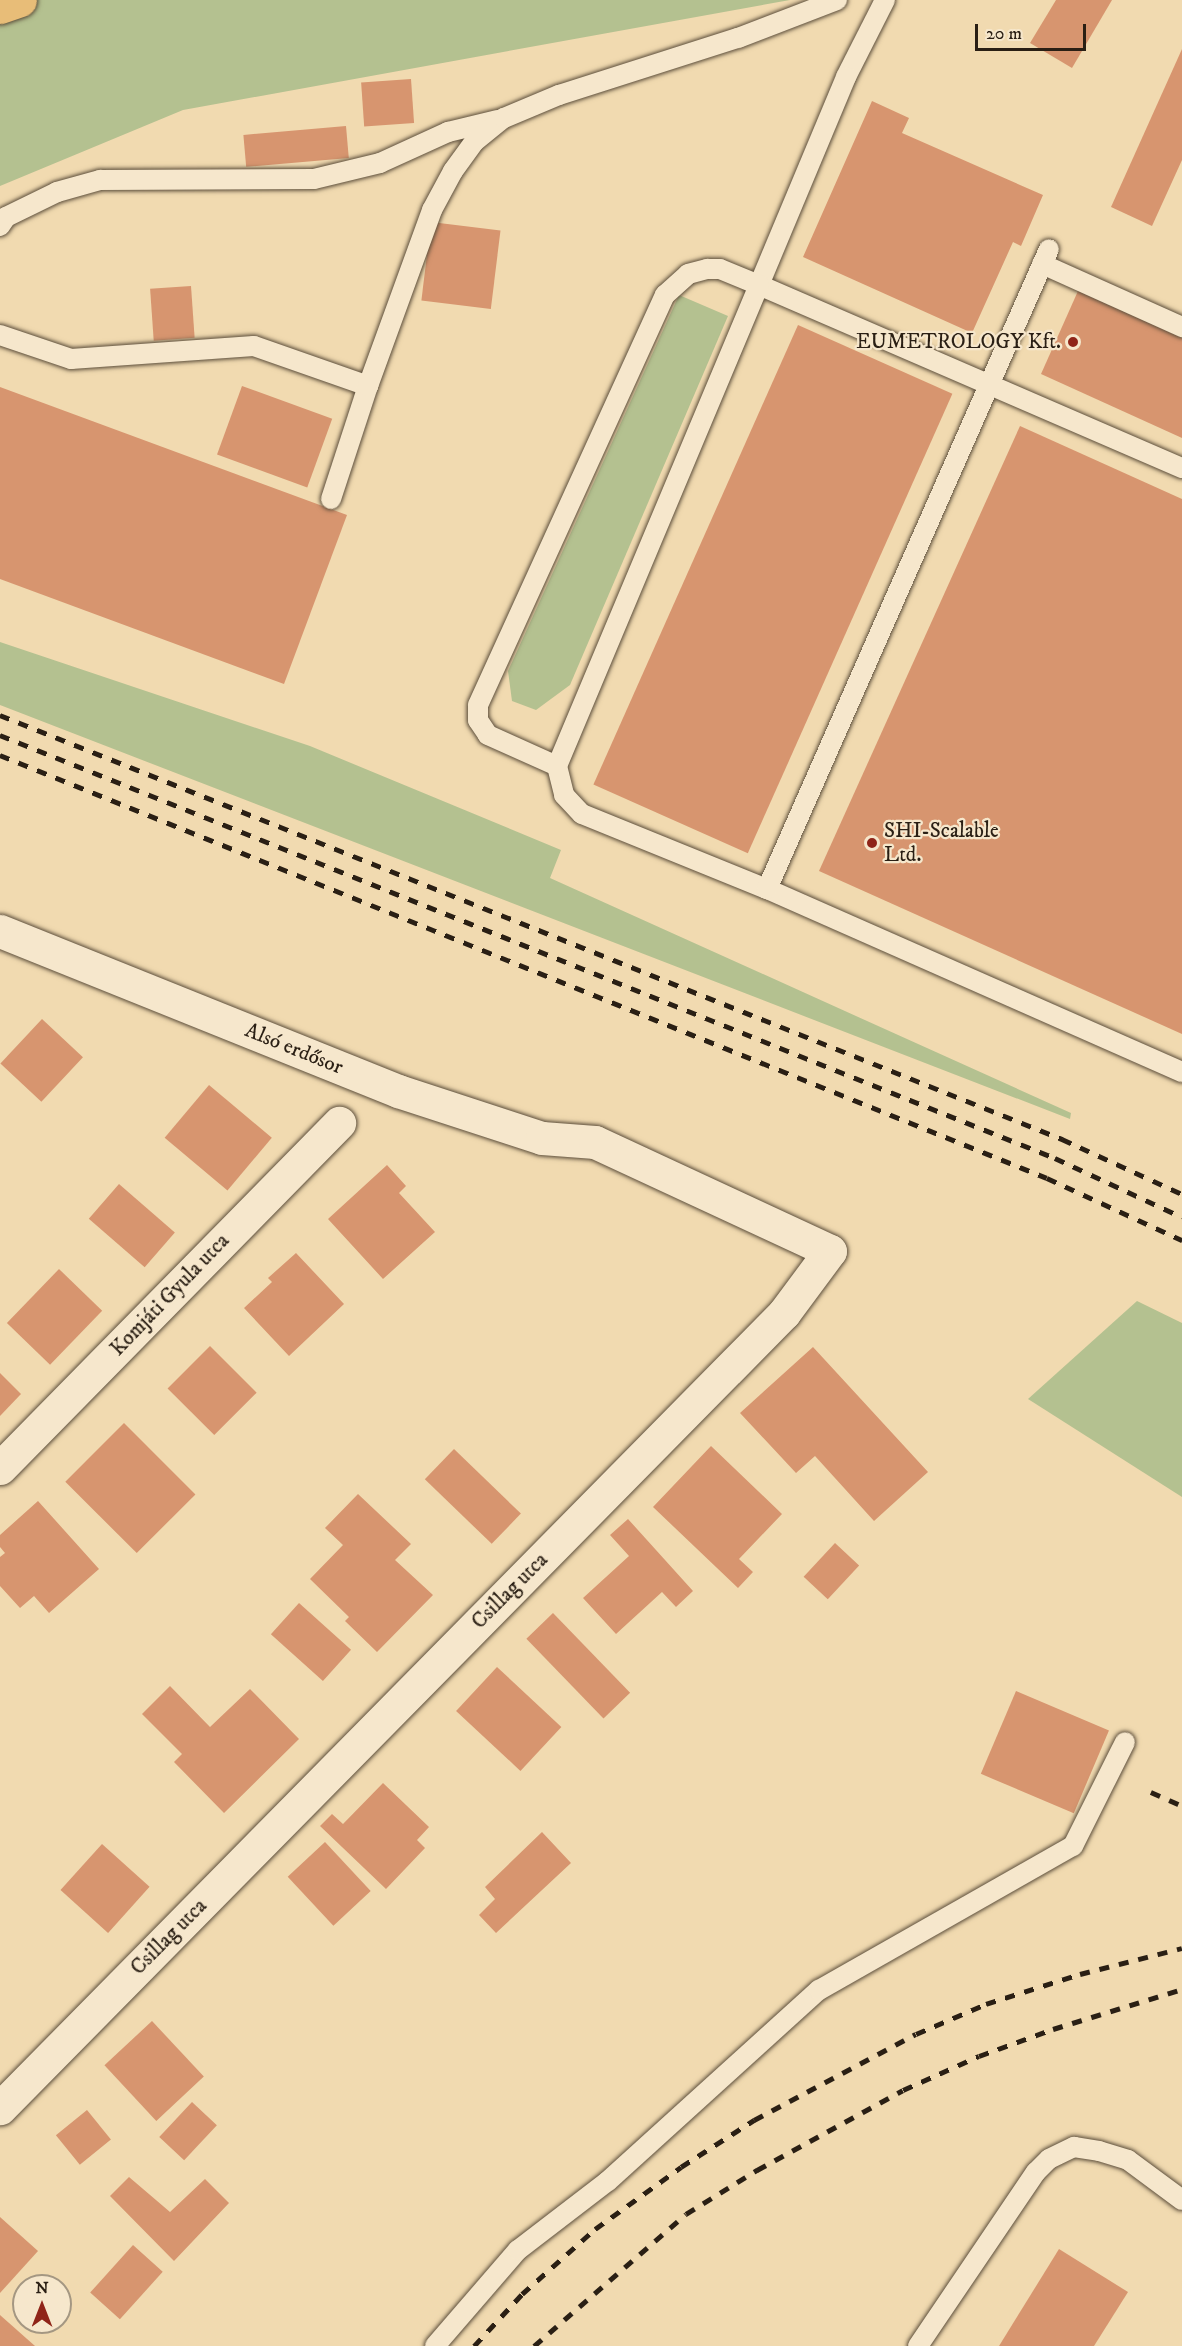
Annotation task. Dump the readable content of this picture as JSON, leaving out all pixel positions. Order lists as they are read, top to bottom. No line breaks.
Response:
{"streets":{"street":["Alsó erdősor","Komjáti Gyula utca","Csillag utca"]},"crossings":[["Alsó erdősor","Csillag utca"]],"places":["EUMETROLOGY Kft.","SHI-Scalable Ltd."],"scale_bar":"20 m","north":"top"}
